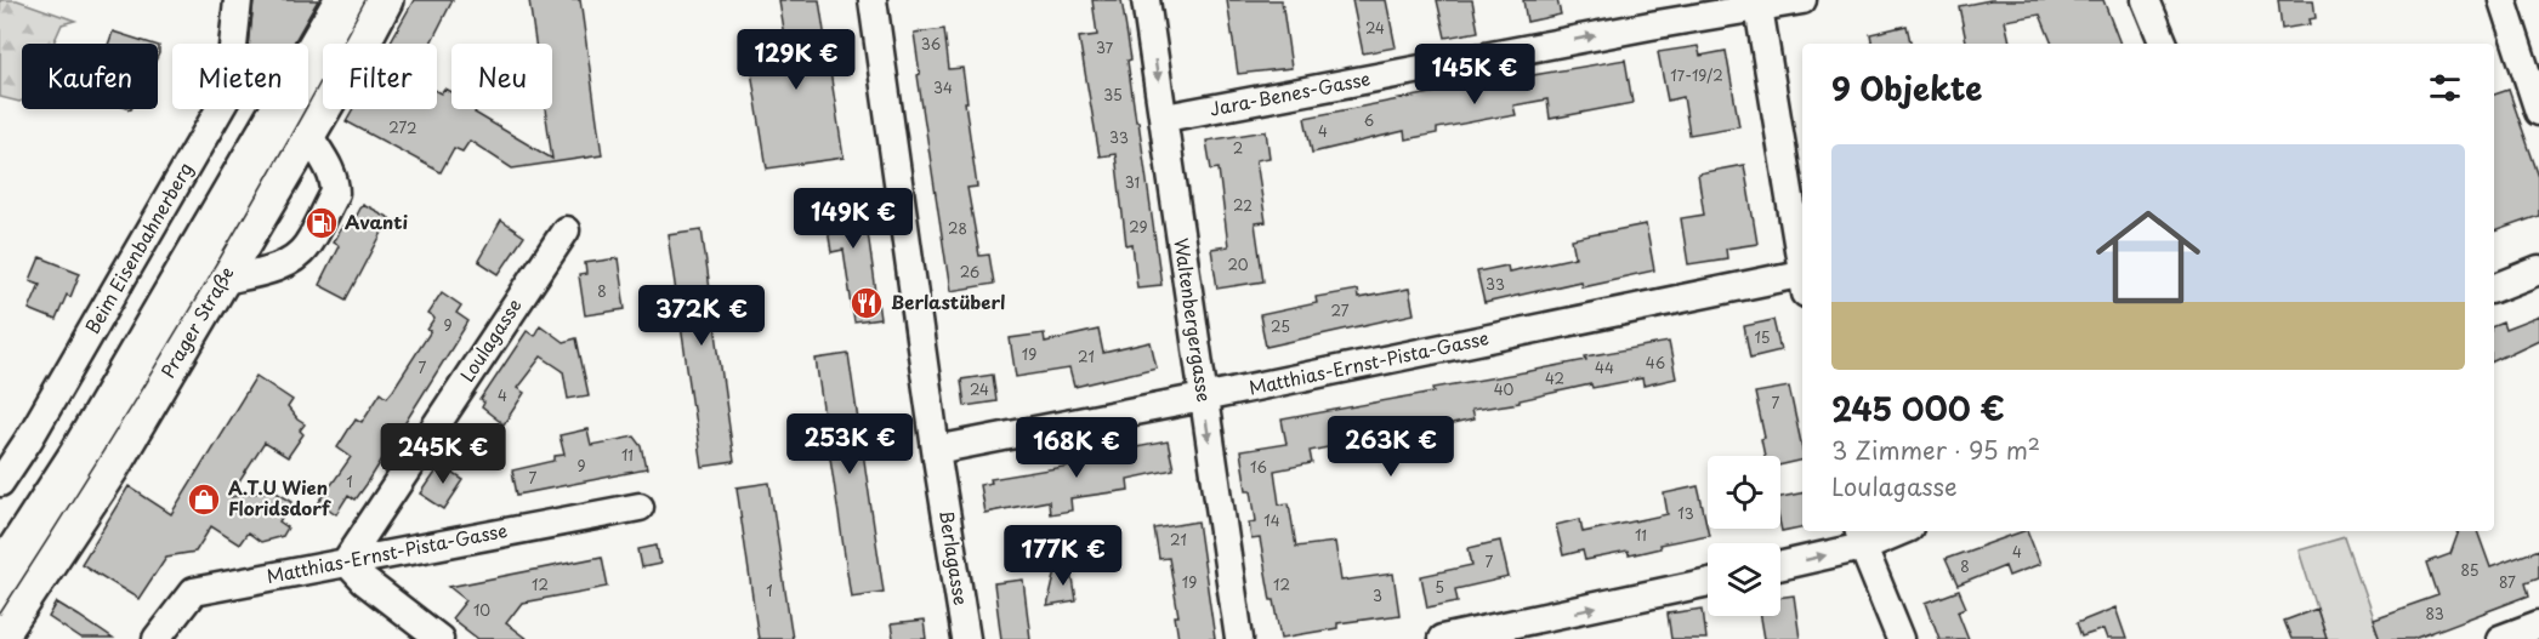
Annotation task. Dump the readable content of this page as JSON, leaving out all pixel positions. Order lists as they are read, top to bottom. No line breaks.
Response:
{"streets":{"main road":["Prager Straße"],"street":["Jara-Benes-Gasse","Beim Eisenbahnerberg","Waltenbergergasse","Loulagasse","Matthias-Ernst-Pista-Gasse","Berlagasse"]},"crossings":[["Jara-Benes-Gasse","Waltenbergergasse"],["Waltenbergergasse","Matthias-Ernst-Pista-Gasse"],["Loulagasse","Matthias-Ernst-Pista-Gasse"],["Matthias-Ernst-Pista-Gasse","Berlagasse"]],"one_way":["Jara-Benes-Gasse","Waltenbergergasse"],"places":{"fuel station":["Avanti"],"restaurant":["Berlastüberl"],"shop":["A.T.U Wien Floridsdorf"]},"house_numbers":["24","36","37","17-19/2","34","35","6","272","4","33","2","31","22","29","28","20","26","33","8","27","9","25","15","19","21","46","7","44","42","24","40","4","7","11","9","16","7","1","13","14","11","21","4","7","8","85","19","87","12","12","5","1","3","10","83"],"page":{"price":["129K €","145K €","149K €","372K €","253K €","263K €","168K €","245K €","177K €"],"chip":["Kaufen","Mieten","Filter","Neu"],"heading":"9 Objekte","list":[{"name":"245 000 €","note":"3 Zimmer · 95 m² · Loulagasse"}]}}
